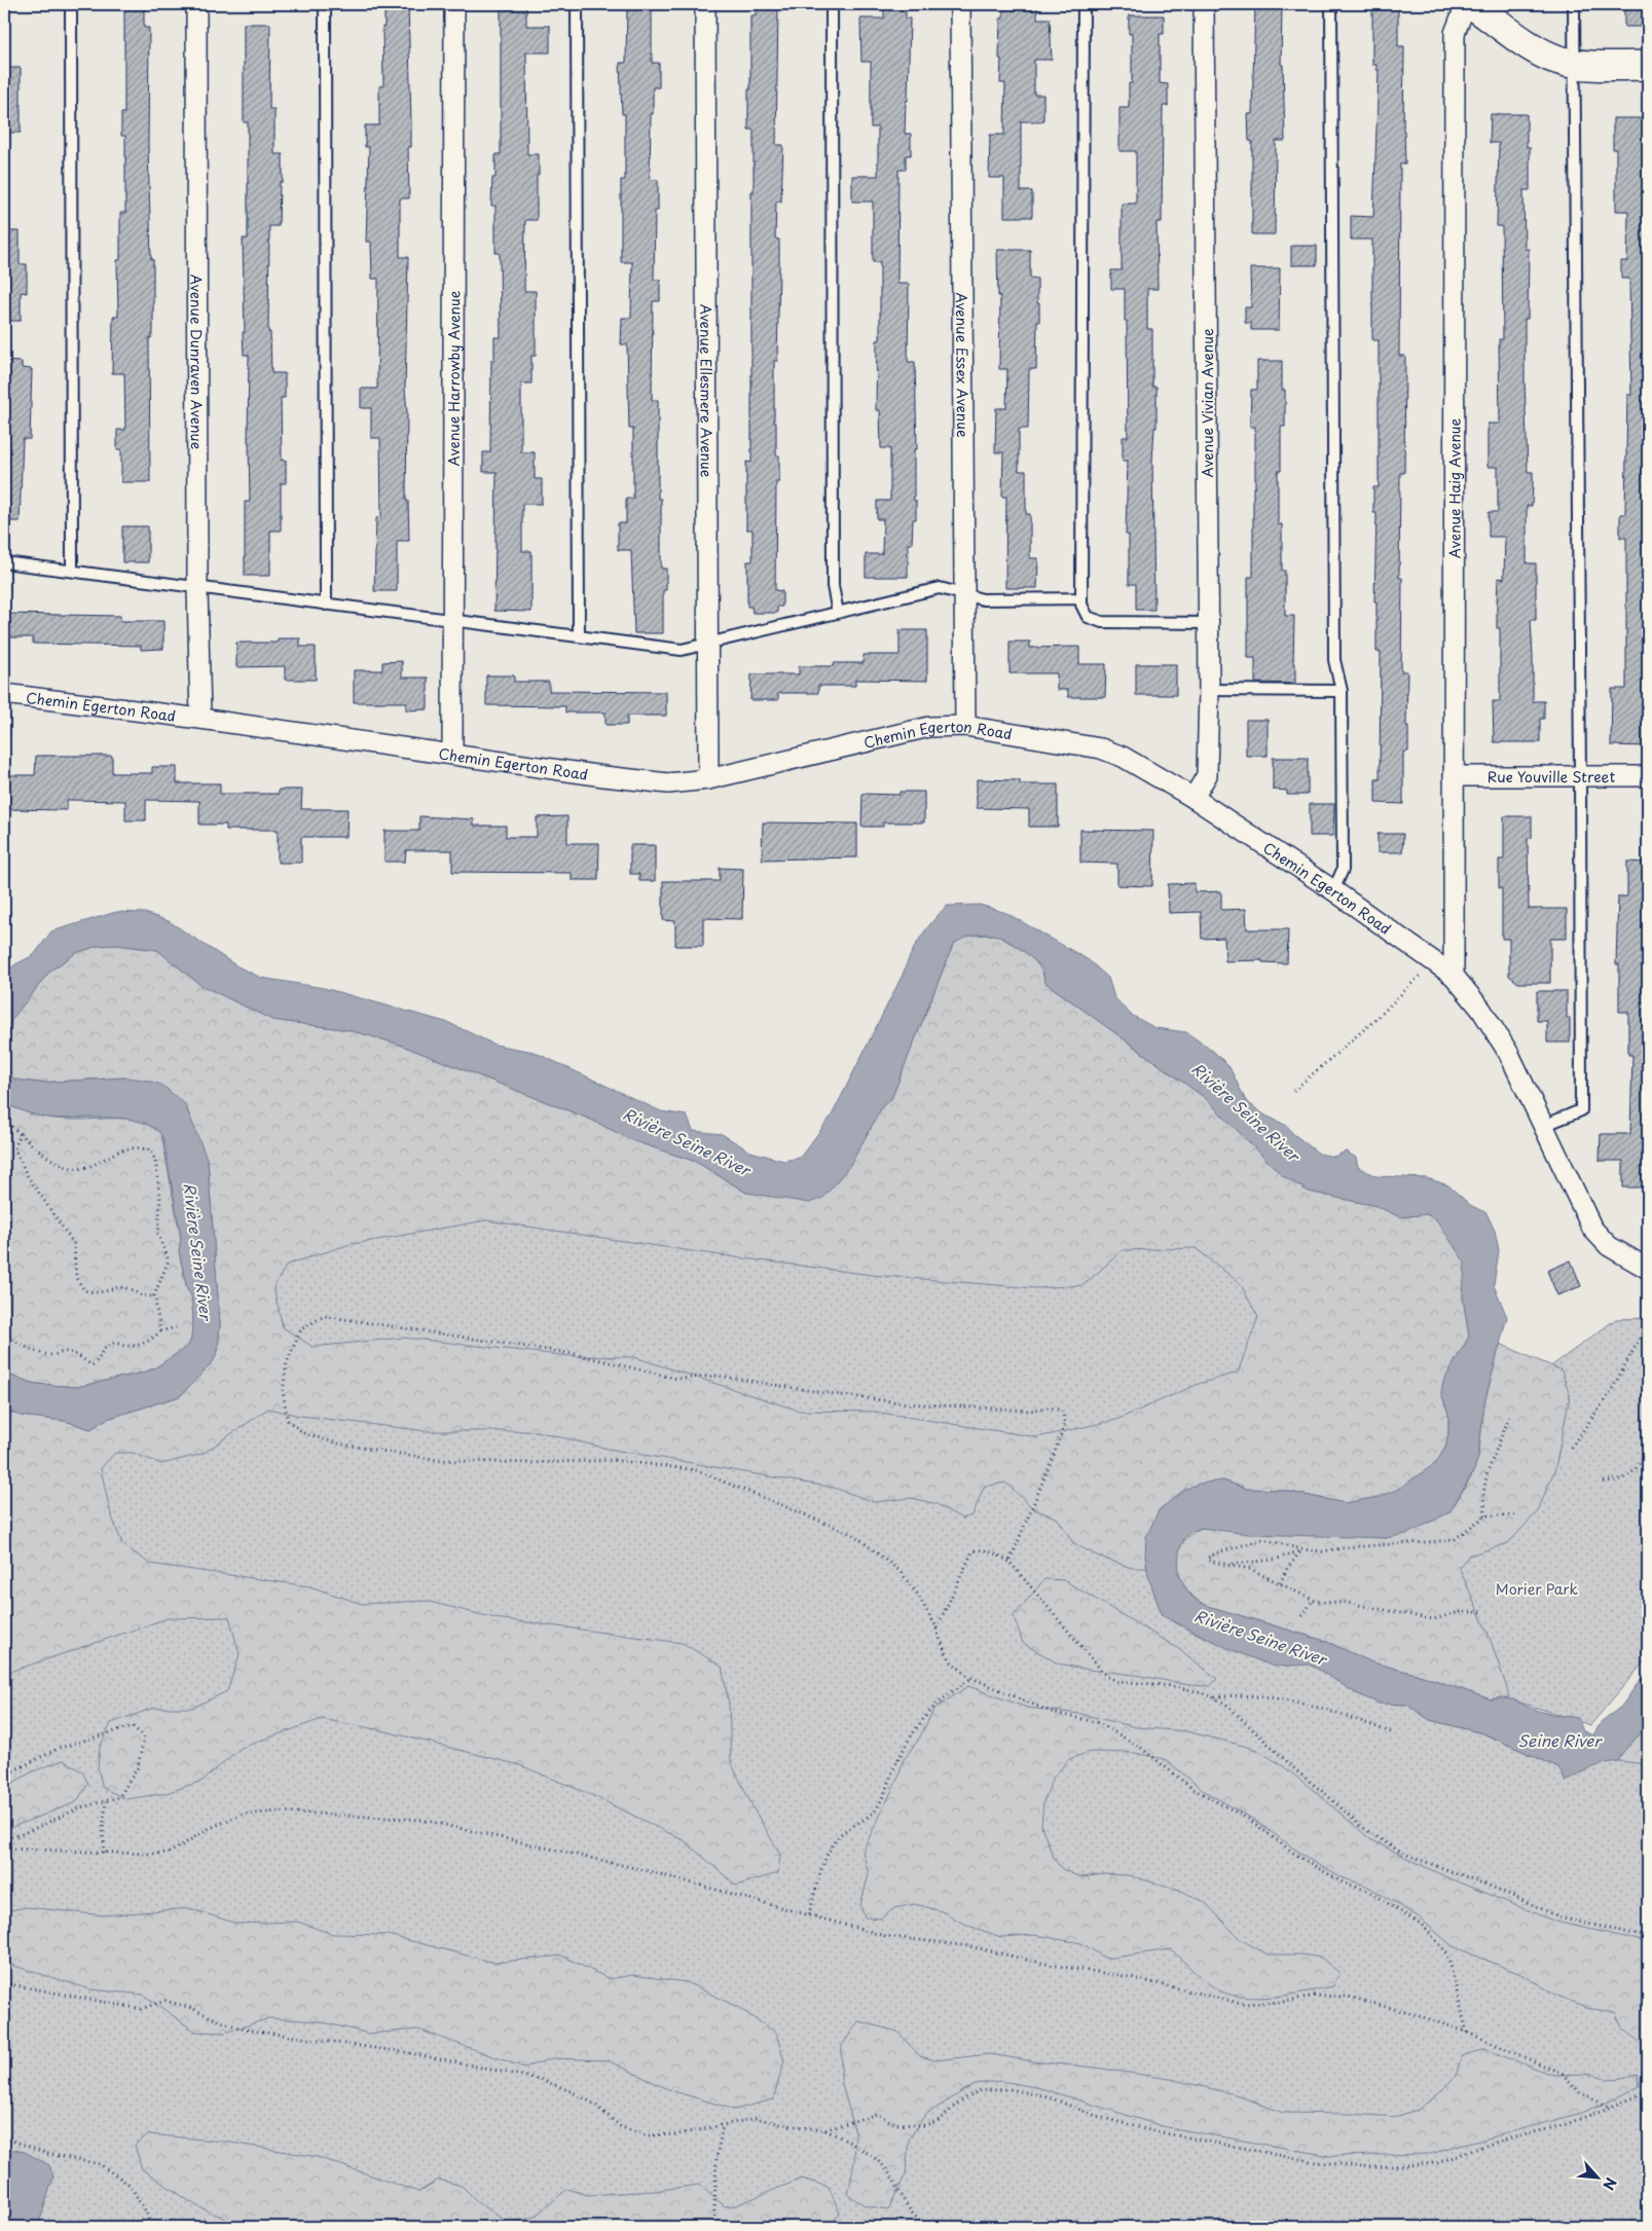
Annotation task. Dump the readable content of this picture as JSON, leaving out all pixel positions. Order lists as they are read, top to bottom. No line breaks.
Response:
{"streets":{"street":["Avenue Dunraven Avenue","Avenue Essex Avenue","Avenue Harrowby Avenue","Avenue Ellesmere Avenue","Avenue Vivian Avenue","Avenue Haig Avenue","Chemin Egerton Road","Rue Youville Street"]},"crossings":[["Avenue Dunraven Avenue","Chemin Egerton Road"],["Avenue Essex Avenue","Chemin Egerton Road"],["Avenue Harrowby Avenue","Chemin Egerton Road"],["Avenue Ellesmere Avenue","Chemin Egerton Road"],["Avenue Vivian Avenue","Chemin Egerton Road"],["Avenue Haig Avenue","Chemin Egerton Road"],["Avenue Haig Avenue","Rue Youville Street"]],"water":["Rivière Seine River","Seine River"],"parks":["Morier Park"],"north":"bottom right"}
